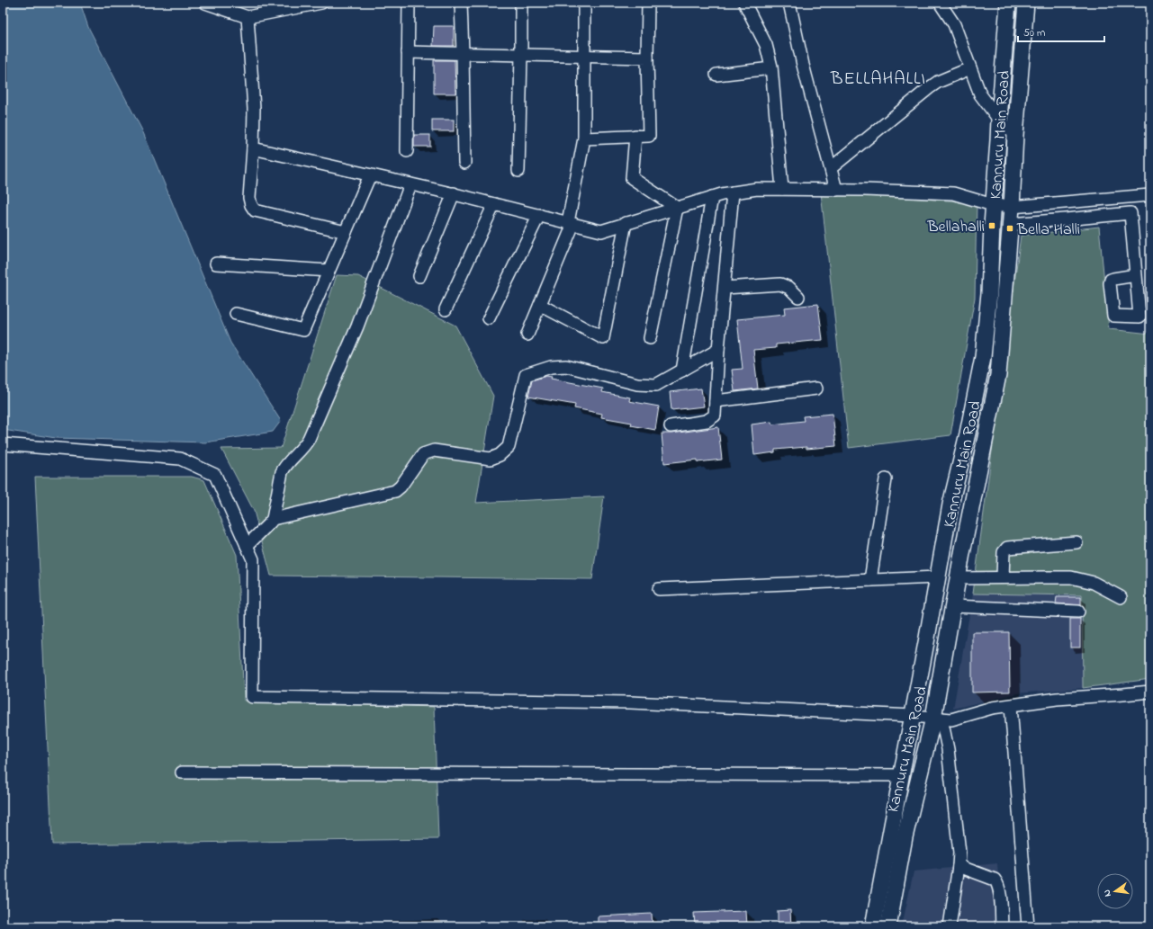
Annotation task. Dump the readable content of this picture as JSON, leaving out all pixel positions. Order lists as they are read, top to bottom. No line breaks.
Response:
{"streets":{"main road":["Kannuru Main Road"]},"districts":["BELLAHALLI"],"places":{"transit":["Bellahalli","Bella Halli"]},"scale_bar":"50 m","north":"left"}
